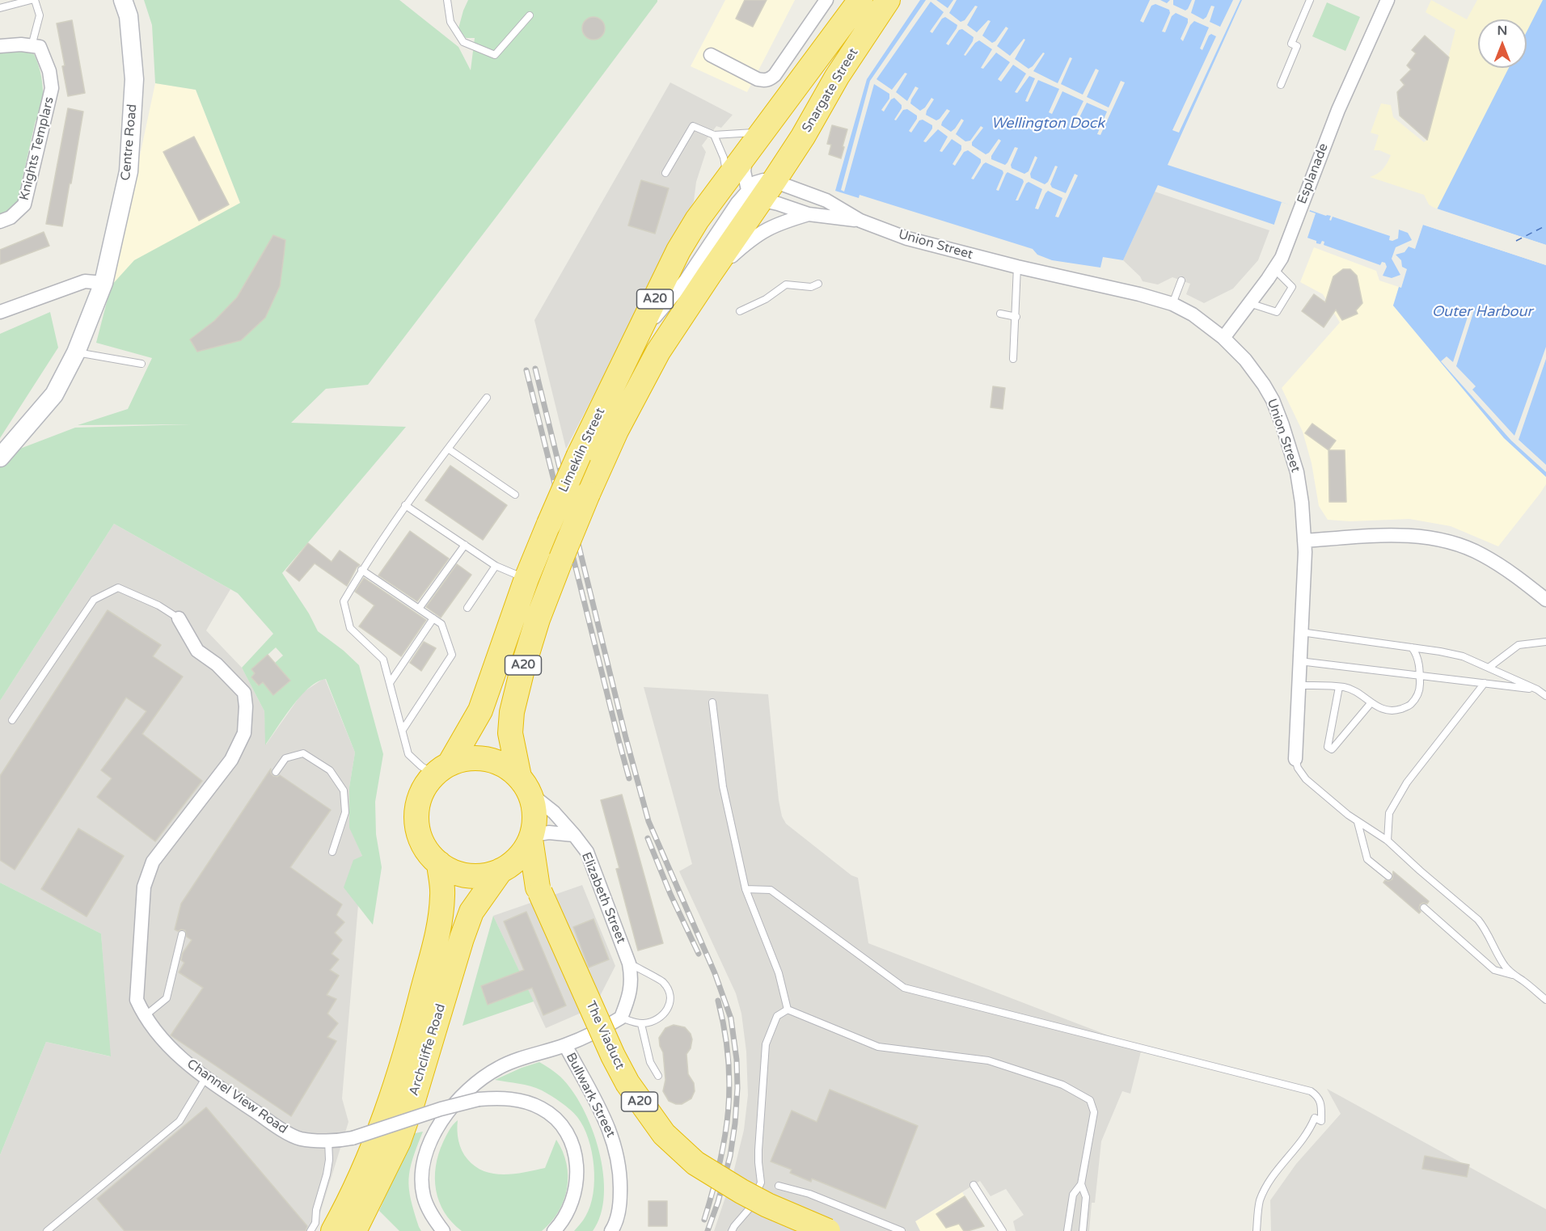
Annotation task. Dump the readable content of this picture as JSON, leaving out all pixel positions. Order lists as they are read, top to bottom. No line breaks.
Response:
{"streets":{"highway":["Snargate Street","A20","Limekiln Street","The Viaduct","Archcliffe Road"],"street":["Centre Road","Knights Templars","Esplanade","Union Street","Elizabeth Street","Bullwark Street","Channel View Road"]},"crossings":[["Snargate Street","Union Street"],["Snargate Street","Limekiln Street"],["Esplanade","Union Street"],["Union Street","Limekiln Street"],["Limekiln Street","Elizabeth Street"],["Limekiln Street","The Viaduct"],["Limekiln Street","Archcliffe Road"],["Elizabeth Street","The Viaduct"],["Elizabeth Street","Archcliffe Road"],["The Viaduct","Archcliffe Road"]],"water":["Wellington Dock","Outer Harbour"],"north":"top"}
